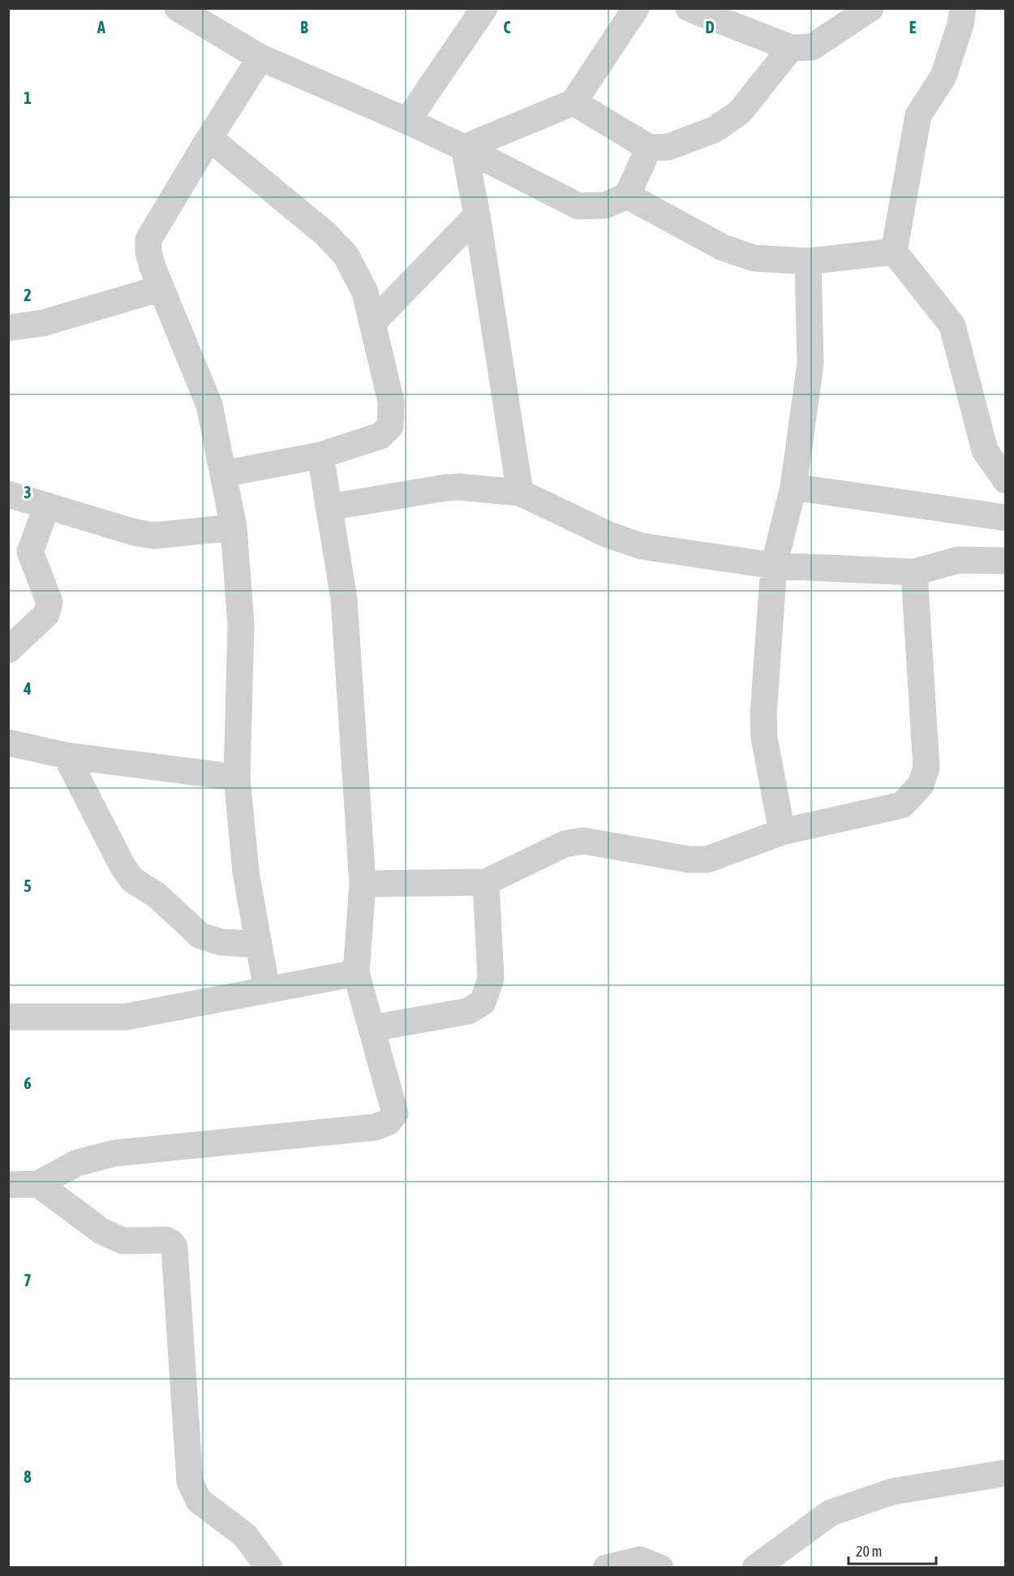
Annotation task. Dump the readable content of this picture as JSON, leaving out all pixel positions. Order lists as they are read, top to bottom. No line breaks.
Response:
{"scale_bar":"20 m","grid":{"columns":["A","B","C","D","E"],"rows":["1","2","3","4","5","6","7","8"]}}
